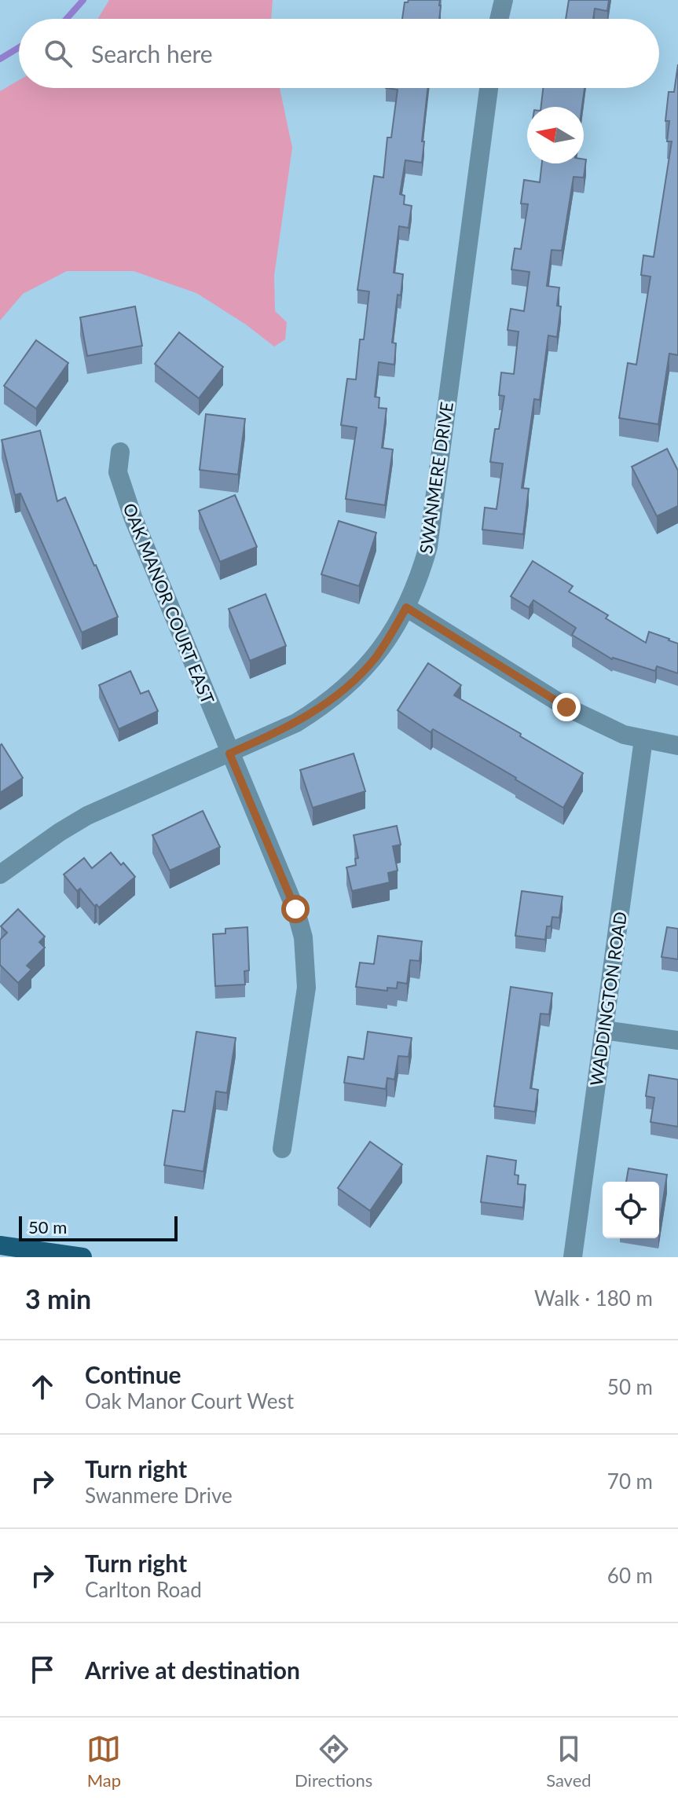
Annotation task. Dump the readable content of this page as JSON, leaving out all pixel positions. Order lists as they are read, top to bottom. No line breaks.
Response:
{"streets":{"street":["SWANMERE DRIVE","OAK MANOR COURT EAST","WADDINGTON ROAD"]},"crossings":[["SWANMERE DRIVE","OAK MANOR COURT EAST"]],"scale_bar":"50 m","north":"left","page":{"search":"Search here","scale":"50 m","heading":["3 min","Walk · 180 m"],"list":[["Continue","Oak Manor Court West","50 m"],["Turn right","Swanmere Drive","70 m"],["Turn right","Carlton Road","60 m"],"Arrive at destination"],"nav":["Map","Directions","Saved"]}}
